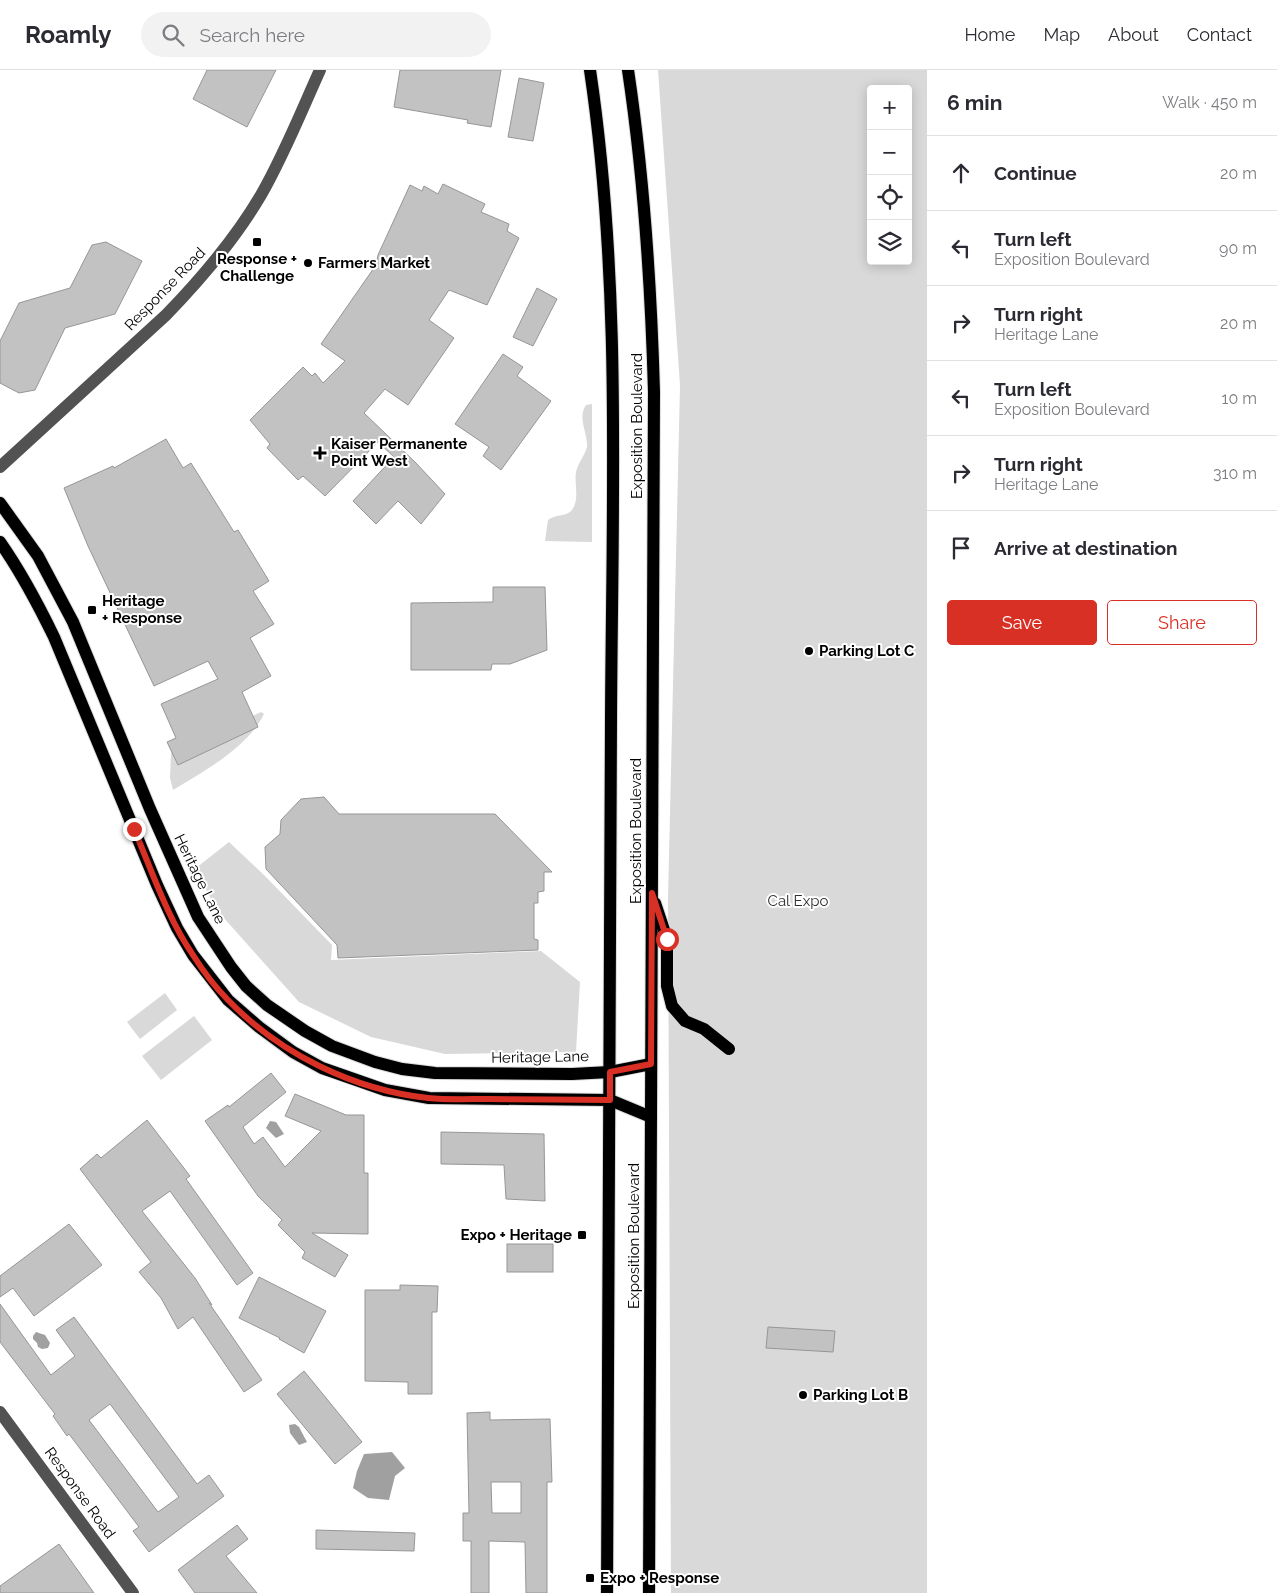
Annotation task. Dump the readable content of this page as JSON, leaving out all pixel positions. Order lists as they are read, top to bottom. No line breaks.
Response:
{"streets":{"main road":["Exposition Boulevard","Heritage Lane"],"street":["Response Road"]},"crossings":[["Exposition Boulevard","Heritage Lane"]],"parks":["Cal Expo"],"places":{"transit":["Response + Challenge","Heritage + Response","Expo + Heritage","Expo + Response"],"other":["Farmers Market","Parking Lot C","Parking Lot B"],"health":["Kaiser Permanente Point West"]},"page":{"header":"Roamly","search":"Search here","nav":["Home","Map","About","Contact"],"heading":["6 min","Walk · 450 m"],"map_buttons":["+","−"],"list":[["Continue","20 m"],["Turn left","Exposition Boulevard","90 m"],["Turn right","Heritage Lane","20 m"],["Turn left","Exposition Boulevard","10 m"],["Turn right","Heritage Lane","310 m"],"Arrive at destination"],"buttons":["Save","Share"]}}
